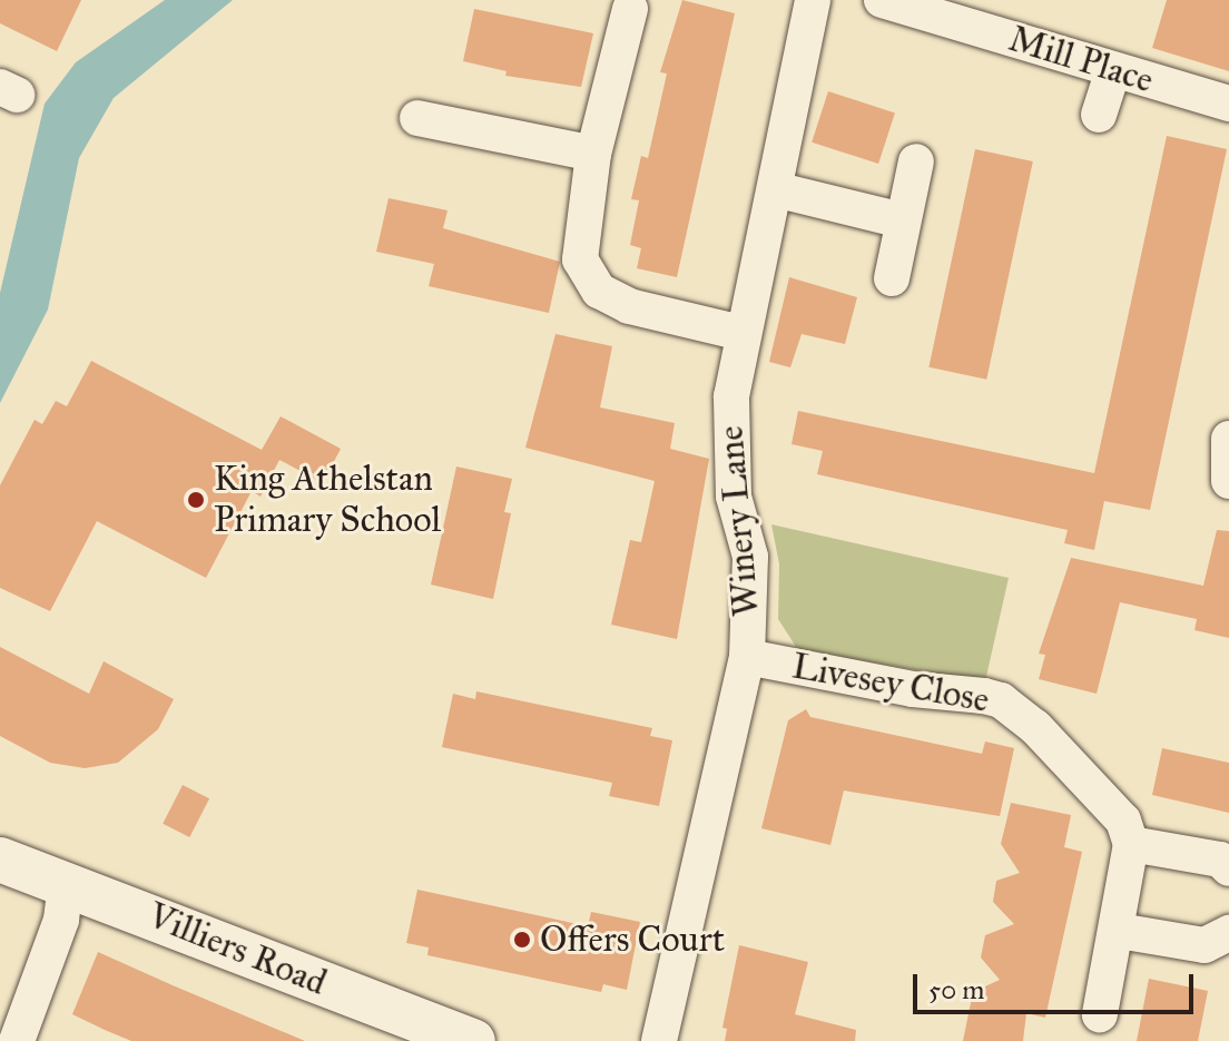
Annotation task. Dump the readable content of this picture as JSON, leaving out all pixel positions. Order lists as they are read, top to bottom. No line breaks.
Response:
{"streets":{"street":["Mill Place","Winery Lane","Livesey Close","Villiers Road"]},"crossings":[["Winery Lane","Livesey Close"]],"places":["King Athelstan Primary School","Offers Court"],"scale_bar":"50 m"}
